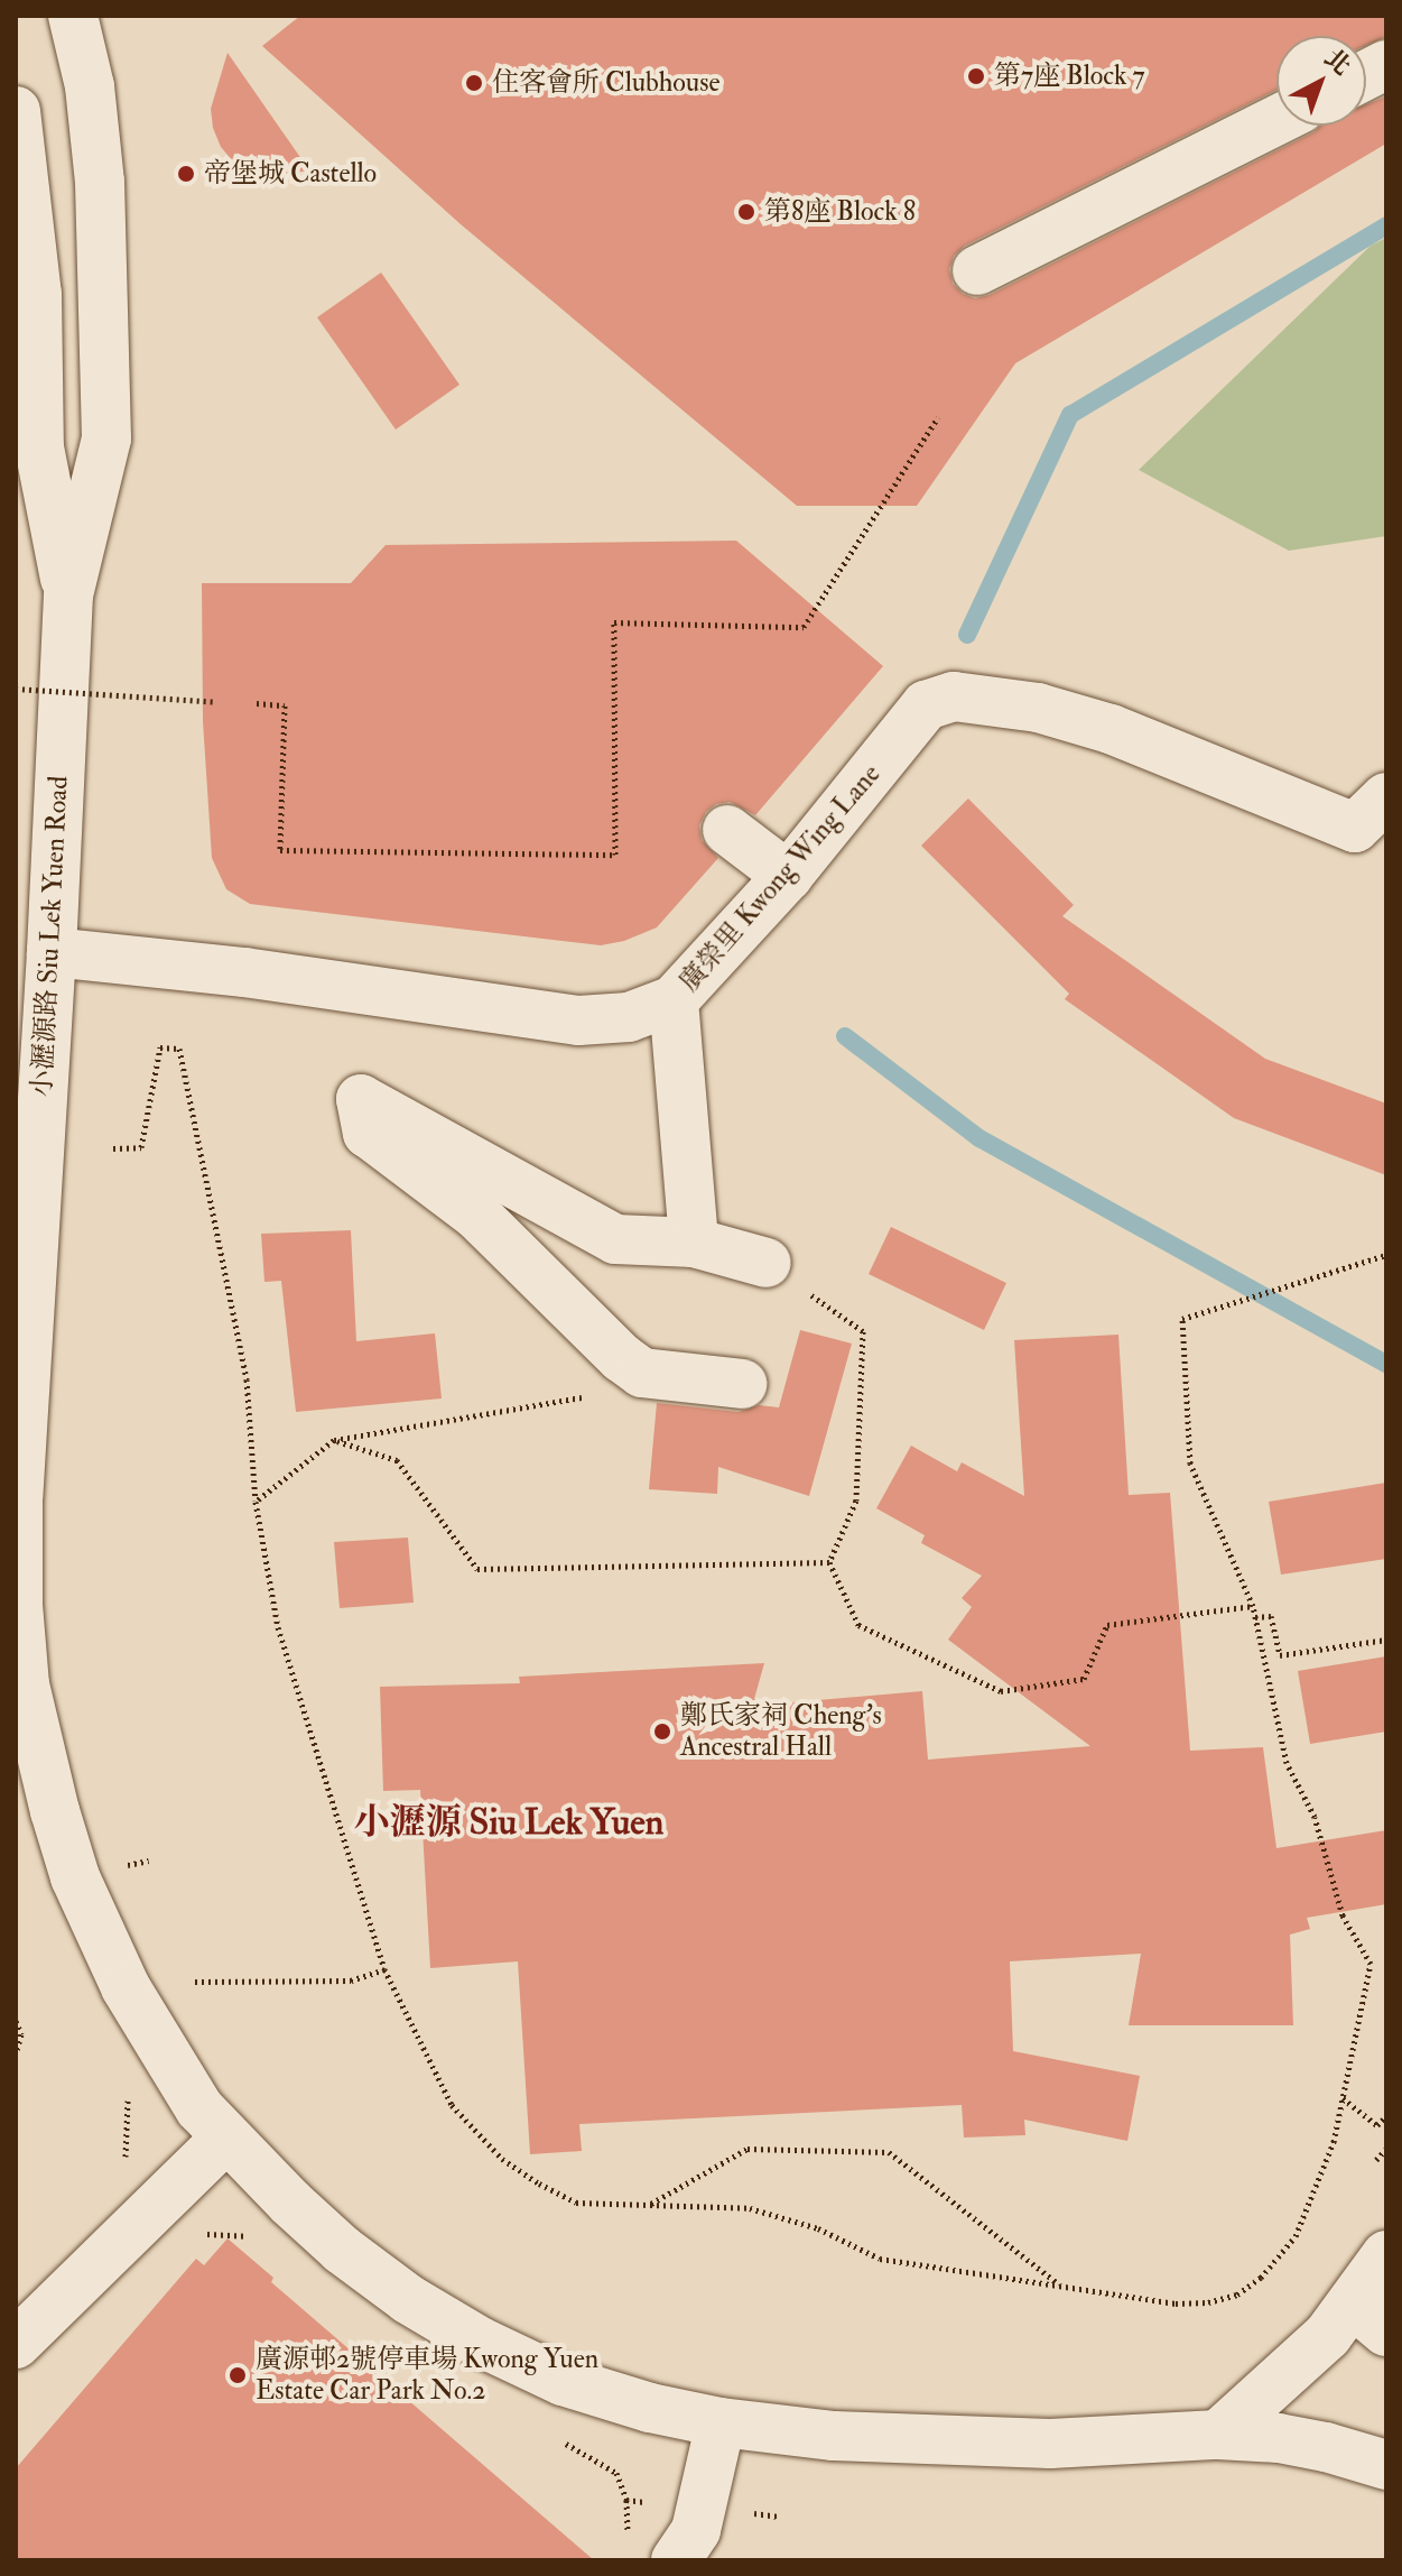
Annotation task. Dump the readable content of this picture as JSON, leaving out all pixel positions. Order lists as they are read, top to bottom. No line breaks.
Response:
{"streets":{"street":["廣榮里 Kwong Wing Lane","小瀝源路 Siu Lek Yuen Road"]},"crossings":[["廣榮里 Kwong Wing Lane","小瀝源路 Siu Lek Yuen Road"]],"districts":["小瀝源 Siu Lek Yuen"],"places":["第7座 Block 7","住客會所 Clubhouse","帝堡城 Castello","第8座 Block 8","鄭氏家祠 Cheng's Ancestral Hall","廣源邨2號停車場 Kwong Yuen Estate Car Park No.2"],"north":"top right"}
